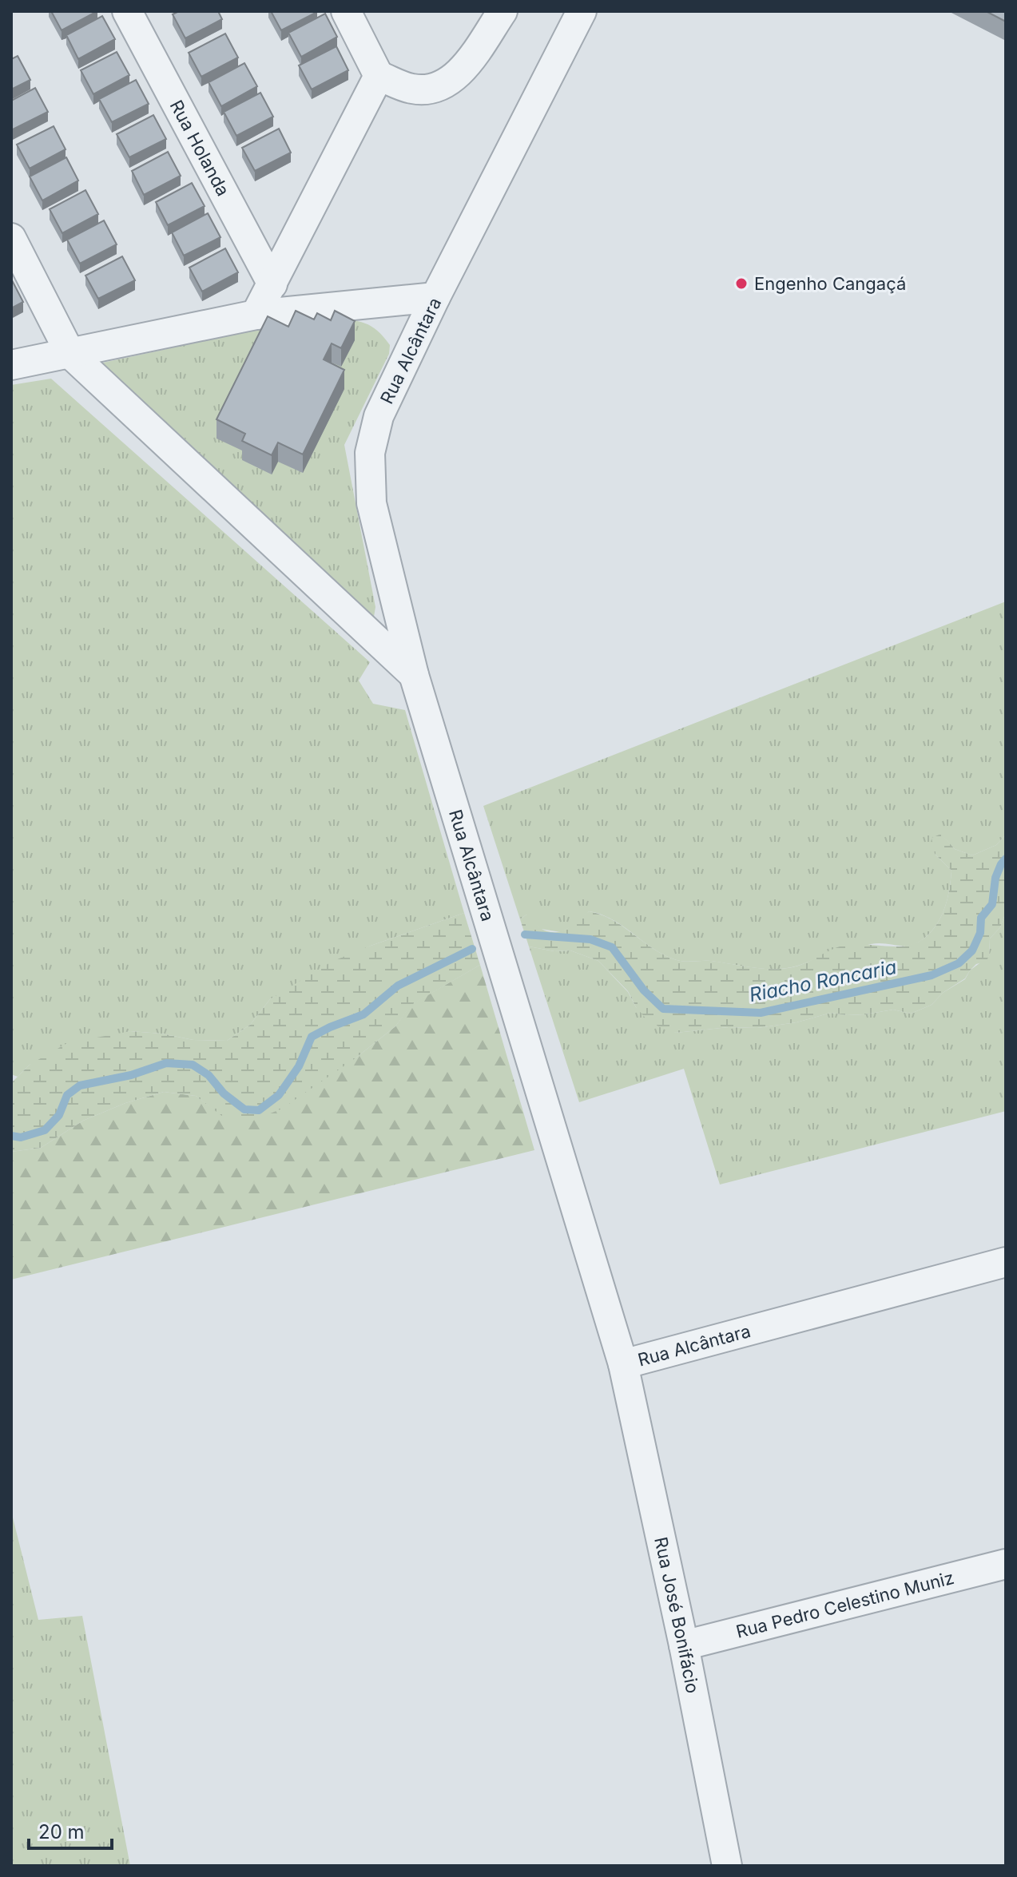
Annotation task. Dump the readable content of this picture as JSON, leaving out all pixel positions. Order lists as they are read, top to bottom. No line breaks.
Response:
{"streets":{"street":["Rua Holanda","Rua Alcântara","Rua Pedro Celestino Muniz","Rua José Bonifácio"]},"crossings":[["Rua Alcântara","Rua José Bonifácio"],["Rua Pedro Celestino Muniz","Rua José Bonifácio"]],"water":["Riacho Roncaria"],"places":["Engenho Cangaçá"],"scale_bar":"20 m"}
